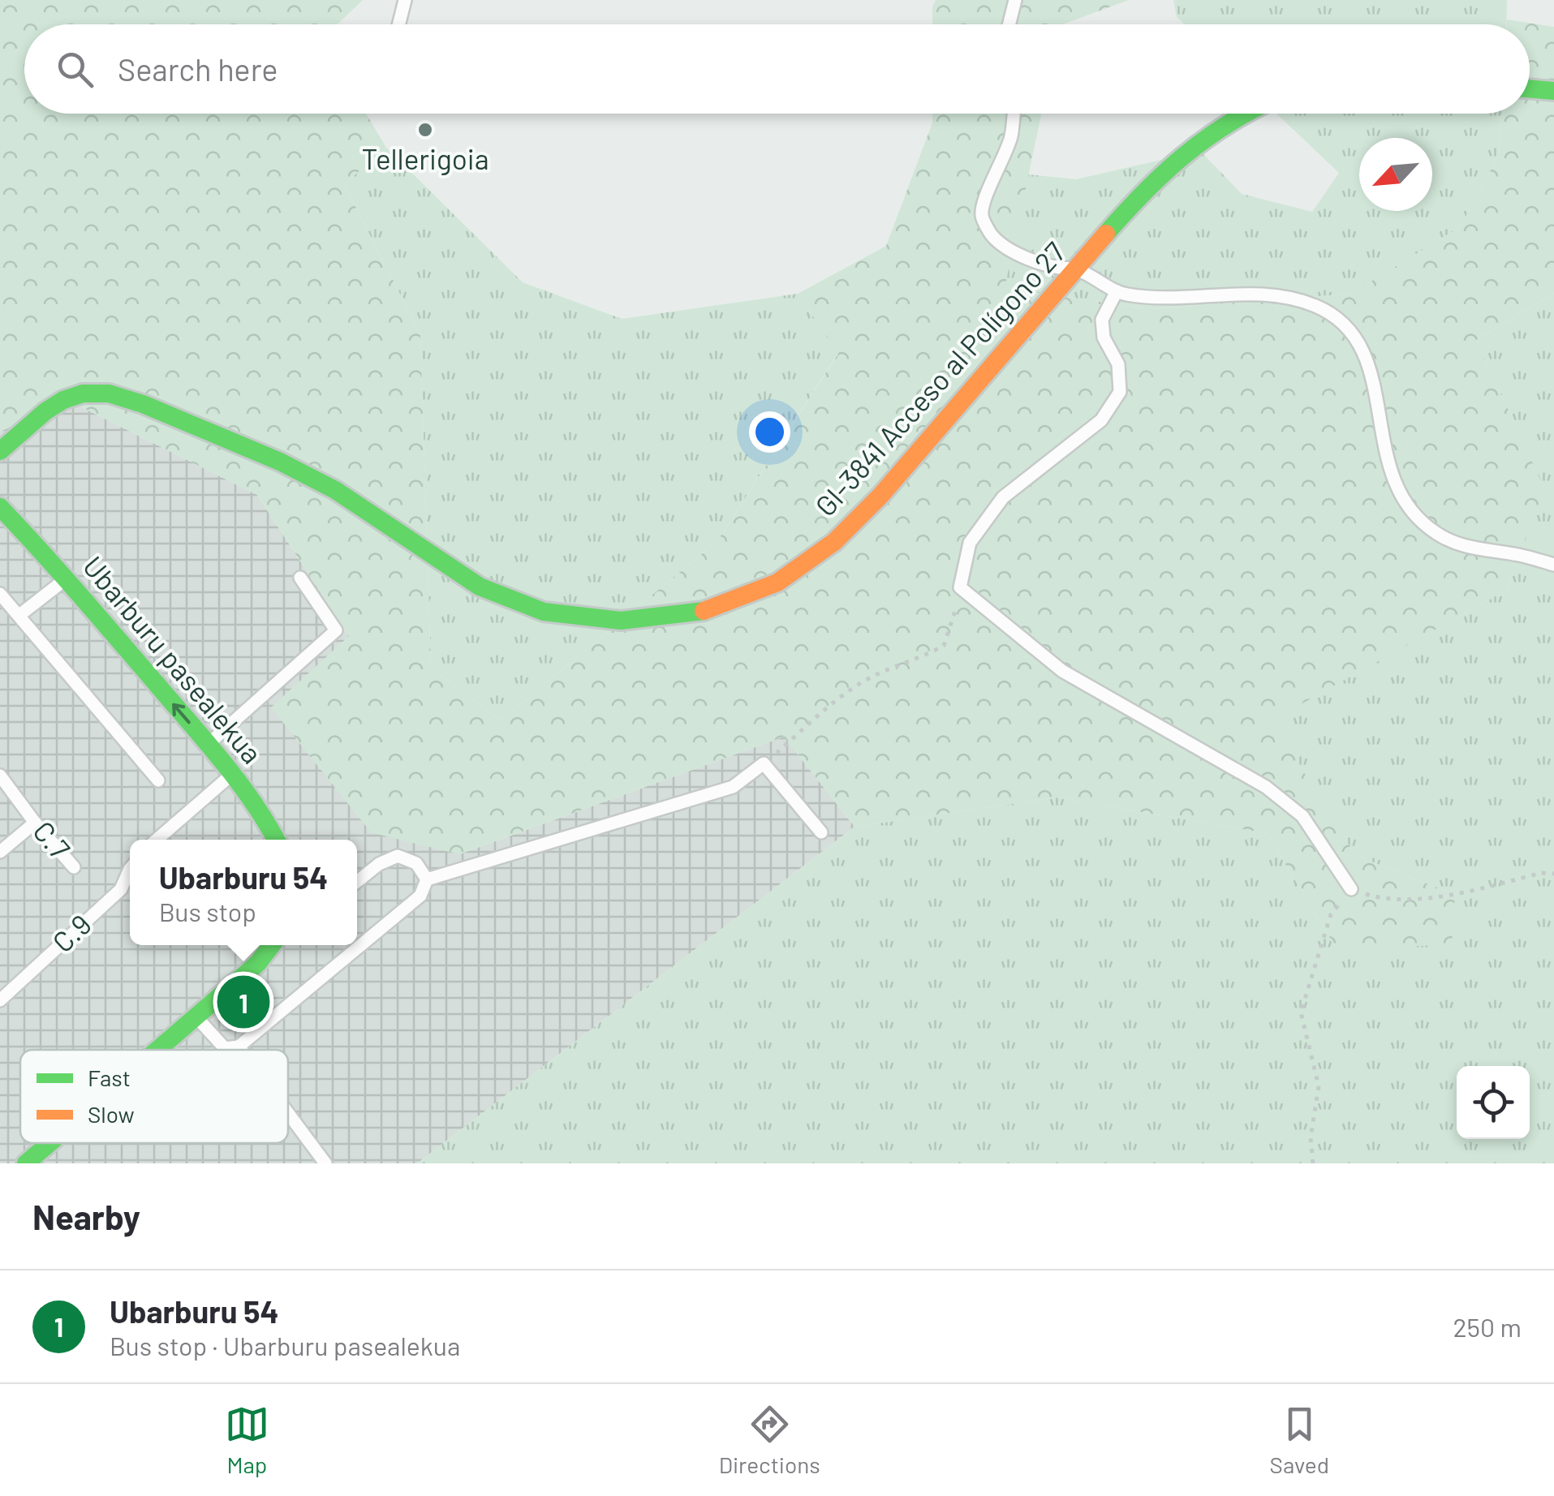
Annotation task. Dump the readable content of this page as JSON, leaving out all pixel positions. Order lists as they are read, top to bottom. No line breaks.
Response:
{"streets":{"main road":["GI-3841 Acceso al Polígono 27","Ubarburu pasealekua"],"lane":["C.7","C.9"]},"one_way":["Ubarburu pasealekua"],"places":["Tellerigoia"],"legend":["Fast","Slow"],"north":"bottom left","page":{"search":"Search here","popup":["Ubarburu 54","Bus stop"],"pins":"1","heading":"Nearby","list":[{"mark":"1","name":"Ubarburu 54","note":"Bus stop · Ubarburu pasealekua","value":"250 m"}],"nav":["Map","Directions","Saved"]}}
